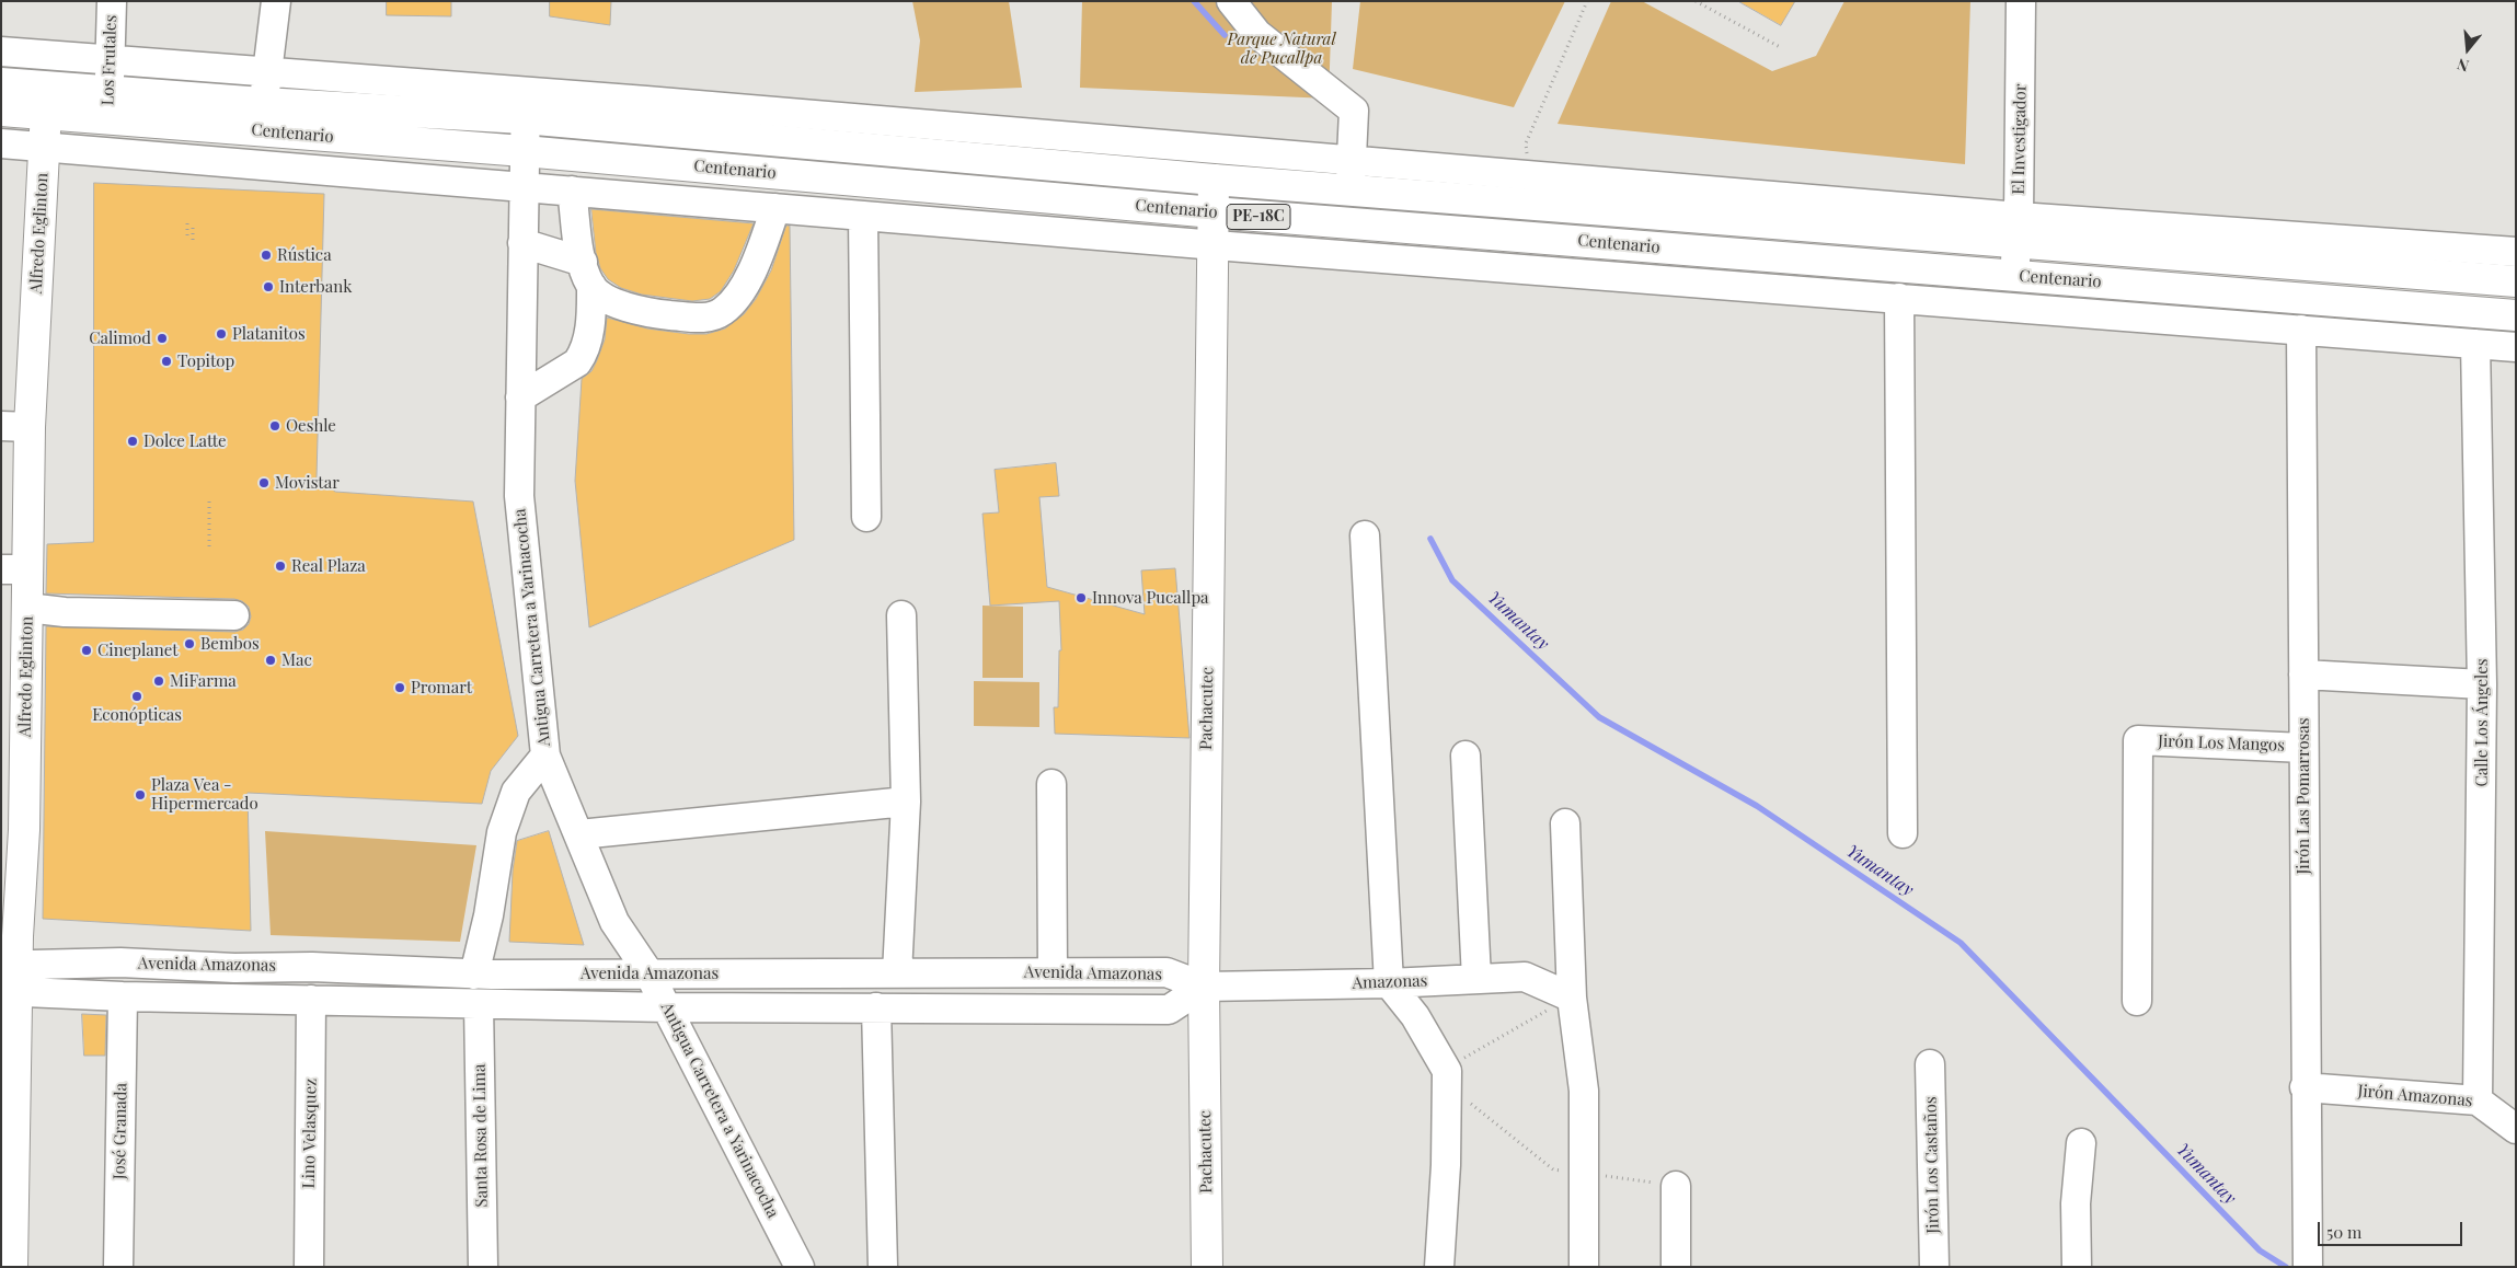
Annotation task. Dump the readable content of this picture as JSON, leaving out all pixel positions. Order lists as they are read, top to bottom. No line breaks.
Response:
{"streets":{"main road":["Centenario","PE-18C","Alfredo Eglinton","Pachacutec"],"street":["Los Frutales","El Investigador","Antigua Carretera a Yarinacocha","Calle Los Ángeles","Jirón Los Mangos","Jirón Las Pomarrosas","Avenida Amazonas","Amazonas","Jirón Amazonas","José Granada","Lino Velasquez","Santa Rosa de Lima","Jirón Los Castaños"]},"crossings":[["Los Frutales","Centenario"],["Centenario","El Investigador"],["Centenario","Alfredo Eglinton"],["Centenario","Antigua Carretera a Yarinacocha"],["Centenario","Pachacutec"],["Alfredo Eglinton","Avenida Amazonas"],["Antigua Carretera a Yarinacocha","Avenida Amazonas"],["Pachacutec","Avenida Amazonas"],["Pachacutec","Amazonas"],["Calle Los Ángeles","Jirón Amazonas"],["Jirón Los Mangos","Jirón Las Pomarrosas"],["Jirón Las Pomarrosas","Jirón Amazonas"],["Avenida Amazonas","Amazonas"],["Avenida Amazonas","José Granada"],["Avenida Amazonas","Lino Velasquez"],["Avenida Amazonas","Santa Rosa de Lima"]],"water":["Yumantay"],"parks":["Parque Natural de Pucallpa"],"places":["Rústica","Interbank","Platanitos","Calimod","Topitop","Oeshle","Dolce Latte","Movistar","Real Plaza","Innova Pucallpa","Bembos","Cineplanet","Mac","MiFarma","Promart","Econópticas","Plaza Vea - Hipermercado"],"scale_bar":"50 m","north":"bottom"}
